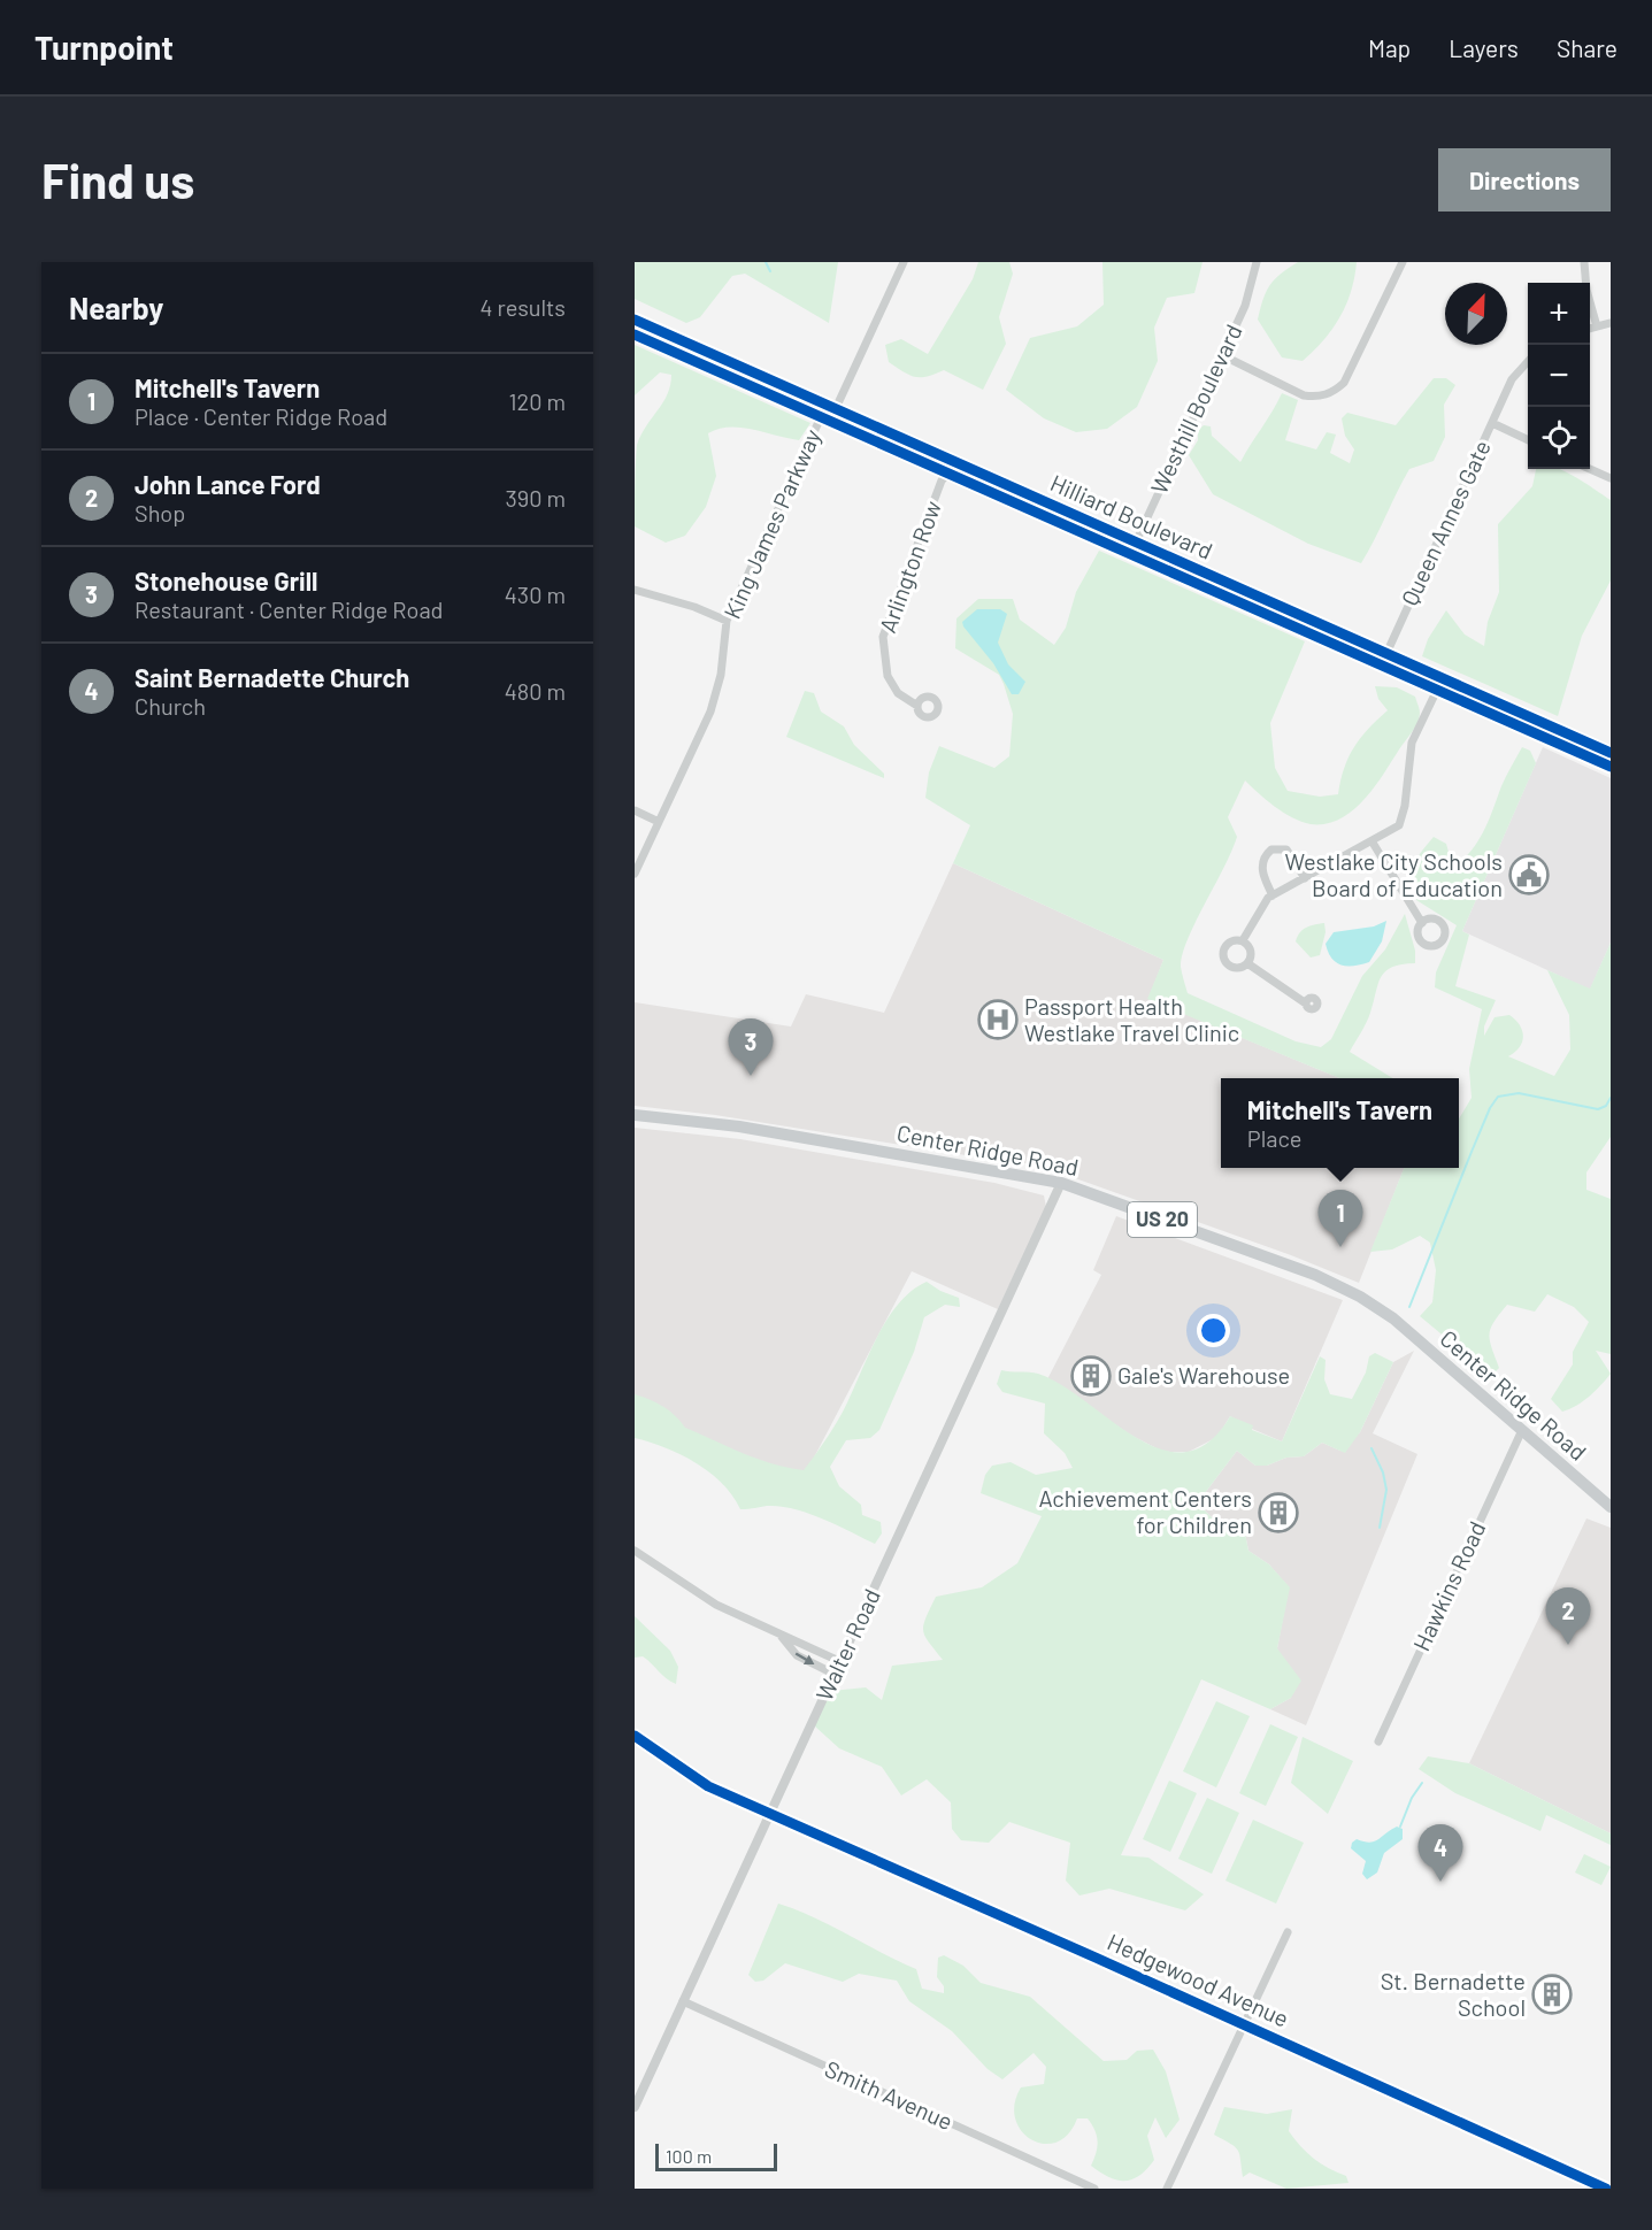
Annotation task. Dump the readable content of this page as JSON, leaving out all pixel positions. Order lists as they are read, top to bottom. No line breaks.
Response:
{"streets":{"main road":["Hilliard Boulevard","Center Ridge Road","US 20"],"street":["Westhill Boulevard","Queen Annes Gate","King James Parkway","Arlington Row","Hawkins Road","Walter Road","Hedgewood Avenue","Smith Avenue"]},"crossings":[["Westhill Boulevard","Hilliard Boulevard"],["Hilliard Boulevard","Queen Annes Gate"],["Hilliard Boulevard","King James Parkway"],["Hilliard Boulevard","Arlington Row"],["Center Ridge Road","Hawkins Road"],["Center Ridge Road","Walter Road"],["Walter Road","Hedgewood Avenue"],["Walter Road","Smith Avenue"]],"places":{"public building":["Westlake City Schools Board of Education"],"hospital":["Passport Health Westlake Travel Clinic"],"building":["Gale's Warehouse","Achievement Centers for Children","St. Bernadette School"]},"scale_bar":"100 m","north":"top right","page":{"header":"Turnpoint","nav":["Map","Layers","Share"],"buttons":"Directions","title":"Find us","heading":["Nearby","4 results"],"map_buttons":["+","−"],"list":[{"mark":"1","name":"Mitchell's Tavern","note":"Place · Center Ridge Road","value":"120 m"},{"mark":"2","name":"John Lance Ford","note":"Shop","value":"390 m"},{"mark":"3","name":"Stonehouse Grill","note":"Restaurant · Center Ridge Road","value":"430 m"},{"mark":"4","name":"Saint Bernadette Church","note":"Church","value":"480 m"}],"pins":["3","1","2","4"],"popup":["Mitchell's Tavern","Place"],"scale":"100 m"}}
